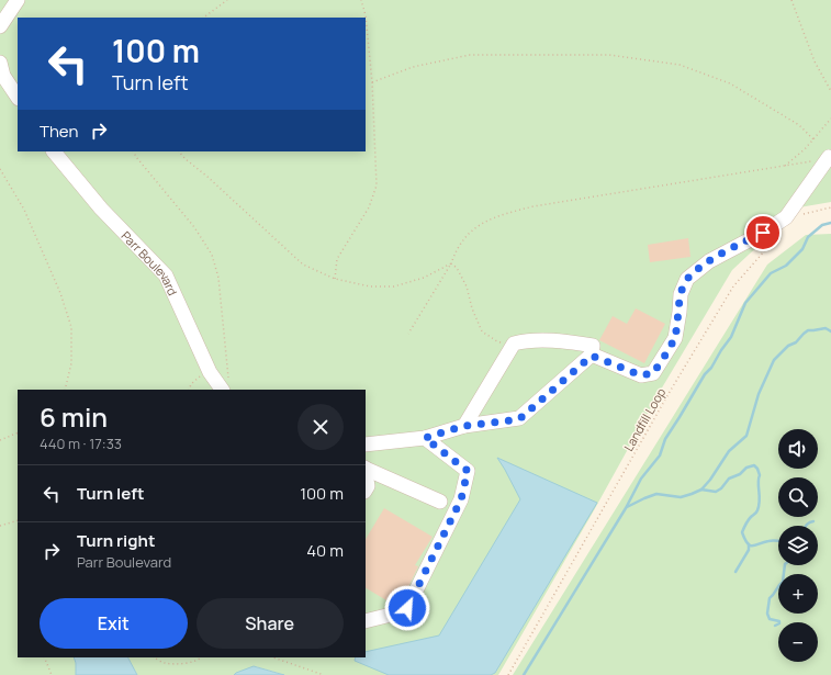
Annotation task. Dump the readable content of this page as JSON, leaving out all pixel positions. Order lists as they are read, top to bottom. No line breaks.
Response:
{"streets":{"lane":["Parr Boulevard"],"path":["Landfill Loop"]},"page":{"turn":["100 m","Turn left"],"then":"Then","heading":["6 min","440 m · 17:33"],"map_buttons":["+","−"],"list":[{"name":"Turn left","value":"100 m"},{"name":"Turn right","note":"Parr Boulevard","value":"40 m"}],"buttons":["Exit","Share"]}}
